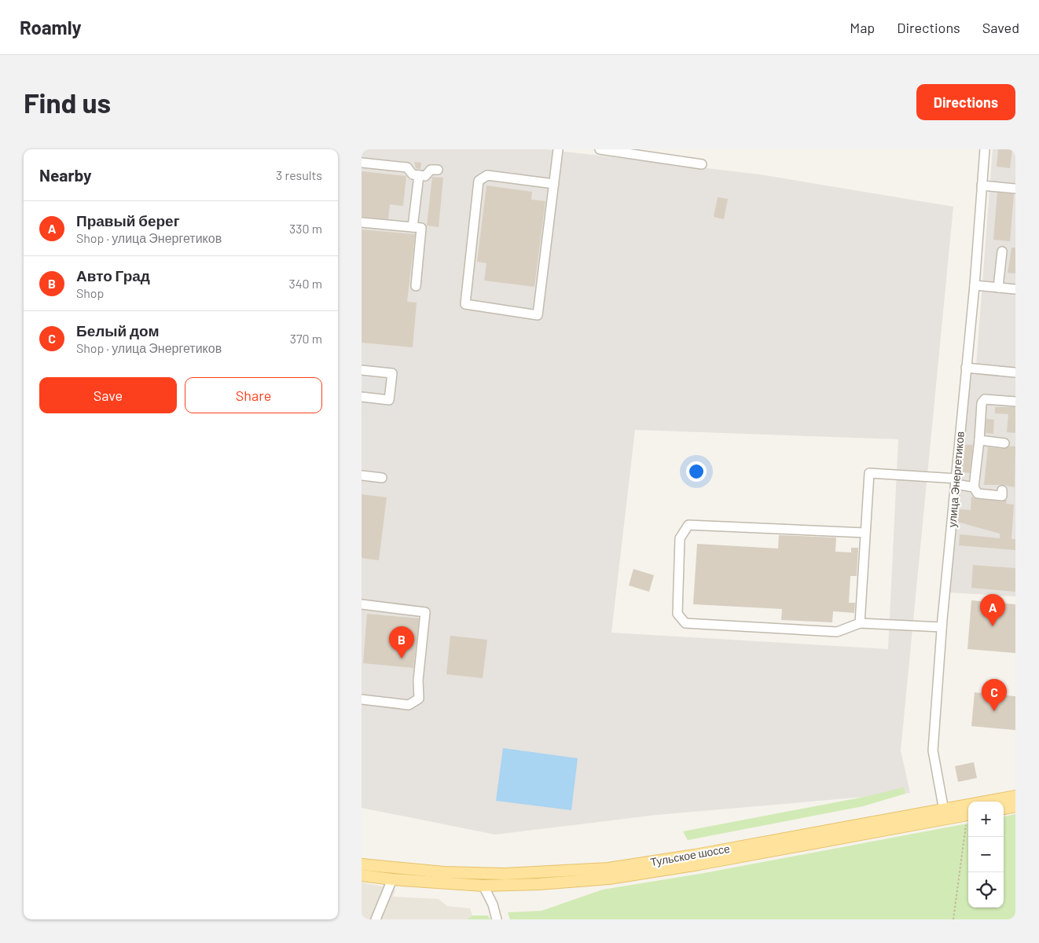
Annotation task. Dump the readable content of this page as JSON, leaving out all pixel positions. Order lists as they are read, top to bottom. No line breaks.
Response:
{"streets":{"main road":["Тульское шоссе"],"street":["улица Энергетиков"]},"crossings":[["улица Энергетиков","Тульское шоссе"]],"page":{"header":"Roamly","nav":["Map","Directions","Saved"],"buttons":["Directions",["Save","Share"]],"title":"Find us","heading":["Nearby","3 results"],"list":[{"mark":"A","name":"Правый берег","note":"Shop · улица Энергетиков","value":"330 m"},{"mark":"B","name":"Авто Град","note":"Shop","value":"340 m"},{"mark":"C","name":"Белый дом","note":"Shop · улица Энергетиков","value":"370 m"}],"pins":["A","B","C"],"map_buttons":["+","−"]}}
